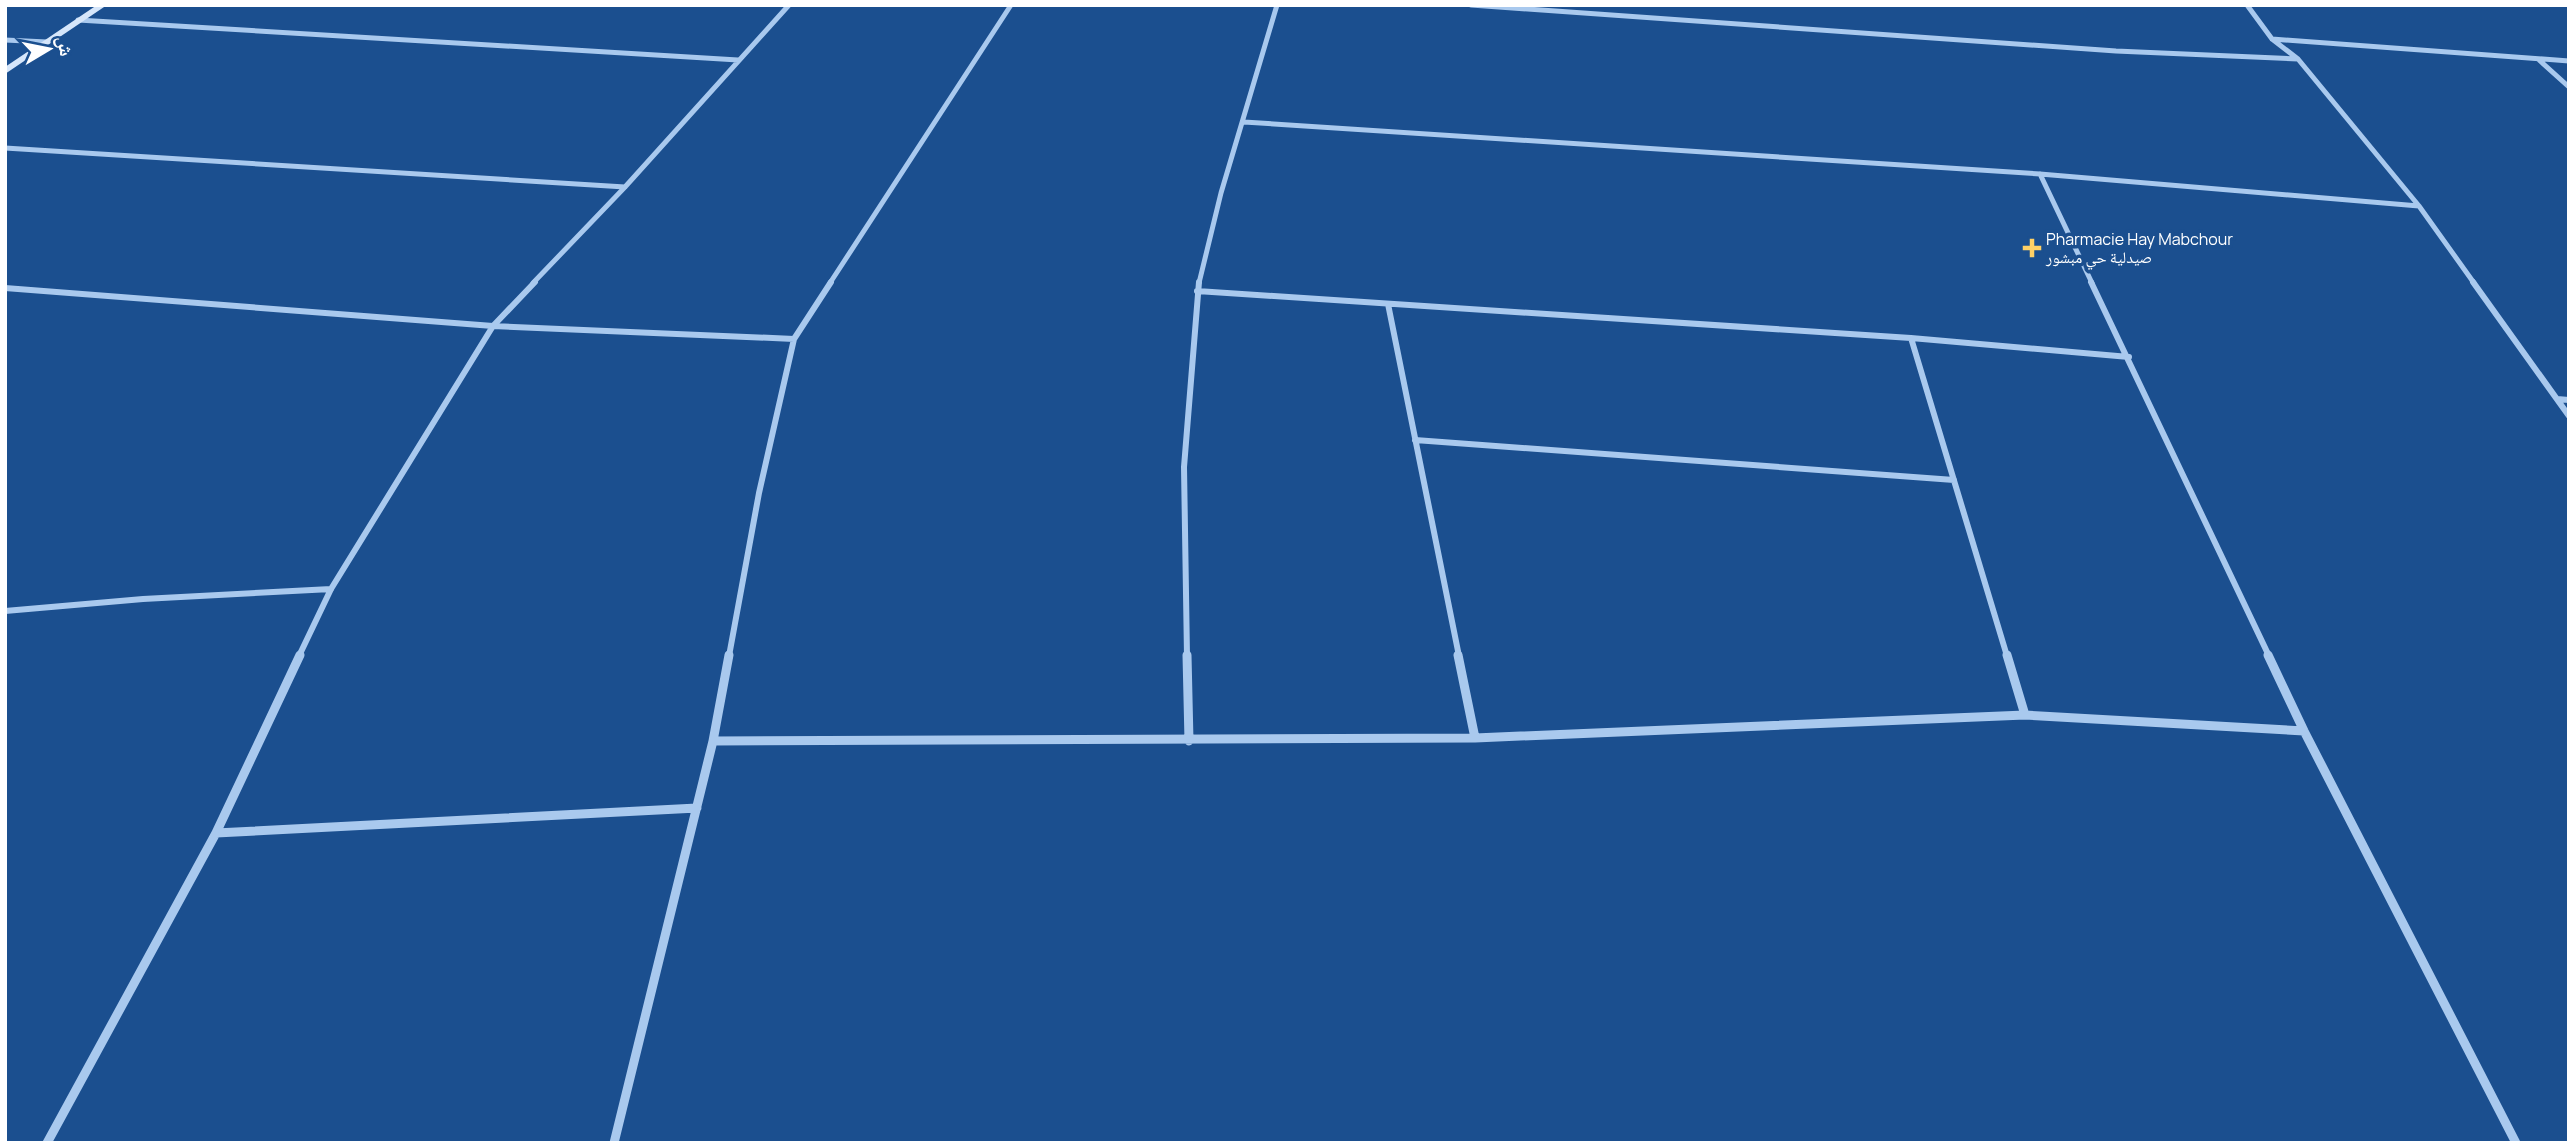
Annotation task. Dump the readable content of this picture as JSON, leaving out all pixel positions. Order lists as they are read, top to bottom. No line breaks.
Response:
{"places":{"health":["Pharmacie Hay Mabchour صيدلية حي مبشور"]},"north":"right"}
